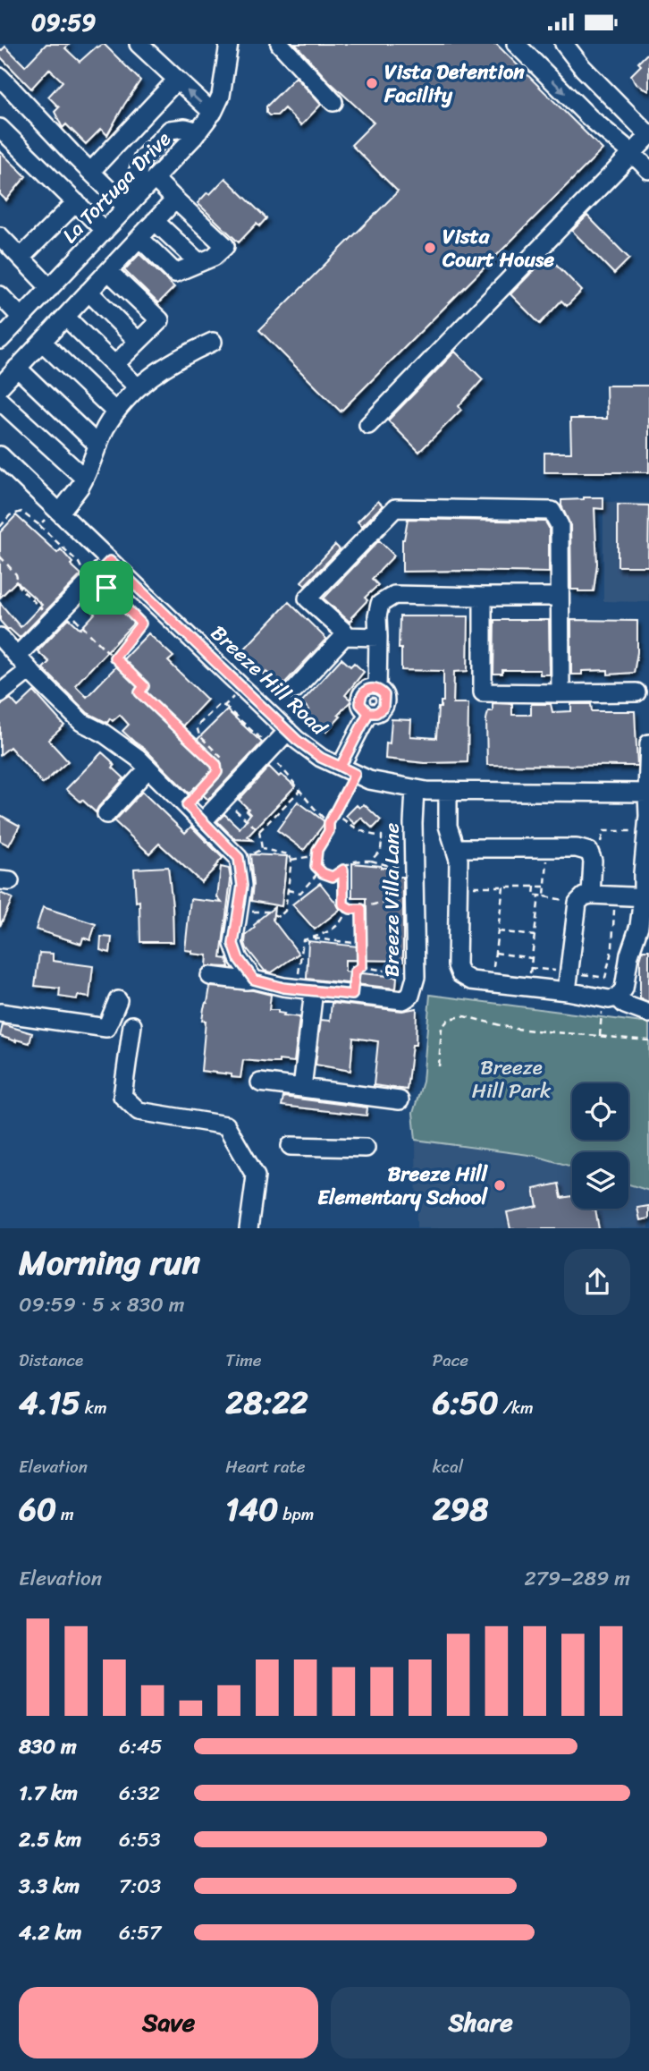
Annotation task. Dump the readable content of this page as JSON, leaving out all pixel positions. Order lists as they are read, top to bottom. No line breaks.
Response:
{"streets":{"street":["La Tortuga Drive","Breeze Hill Road","Breeze Villa Lane"]},"crossings":[["Breeze Hill Road","Breeze Villa Lane"]],"parks":["Breeze Hill Park"],"places":["Vista Detention Facility","Vista Court House","Breeze Hill Elementary School"],"page":{"status":"09:59","heading":["Morning run","09:59 · 5 × 830 m"],"stats":[["Distance","4.15 km"],["Time","28:22"],["Pace","6:50 /km"],["Elevation","60 m"],["Heart rate","140 bpm"],["kcal","298"]],"chart":["Elevation","279–289 m"],"list":[{"name":"830 m","note":"6:45"},{"name":"1.7 km","note":"6:32"},{"name":"2.5 km","note":"6:53"},{"name":"3.3 km","note":"7:03"},{"name":"4.2 km","note":"6:57"}],"buttons":["Save","Share"]}}
